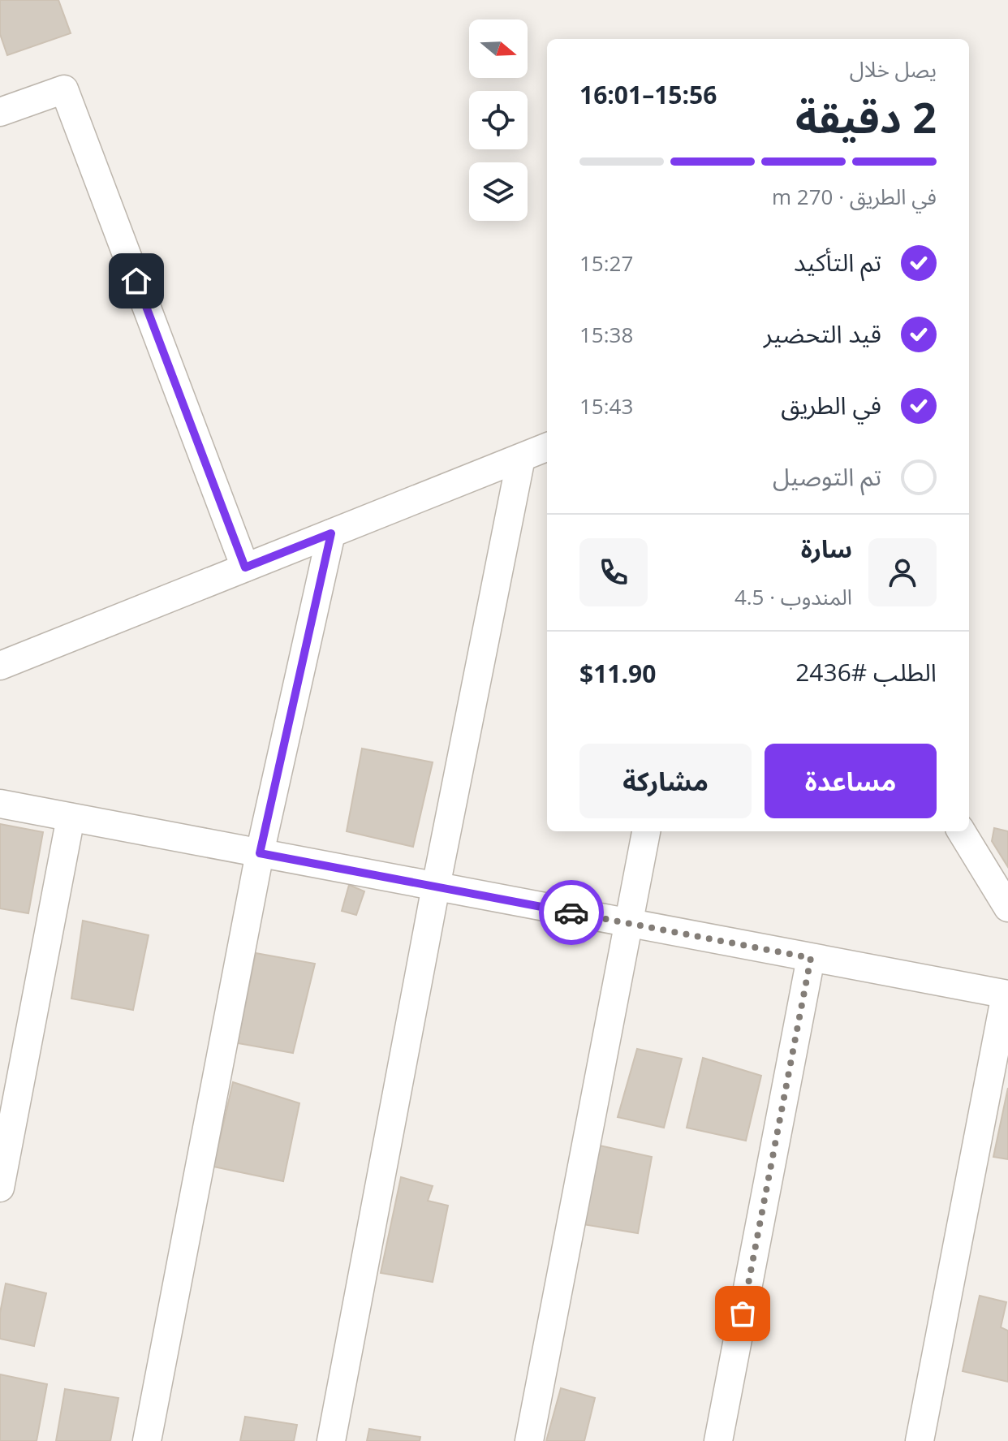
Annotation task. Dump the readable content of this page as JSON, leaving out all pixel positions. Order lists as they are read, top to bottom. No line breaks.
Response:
{"north":"right","page":{"heading":["2 دقيقة","يصل خلال","15:56–16:01"],"panel":["سارة","المندوب · 4.5","الطلب #2436","$11.90"],"bar":"في الطريق · 270 m","list":[["تم التأكيد","15:27"],["قيد التحضير","15:38"],["في الطريق","15:43"],"تم التوصيل"],"buttons":["مساعدة","مشاركة"]}}
